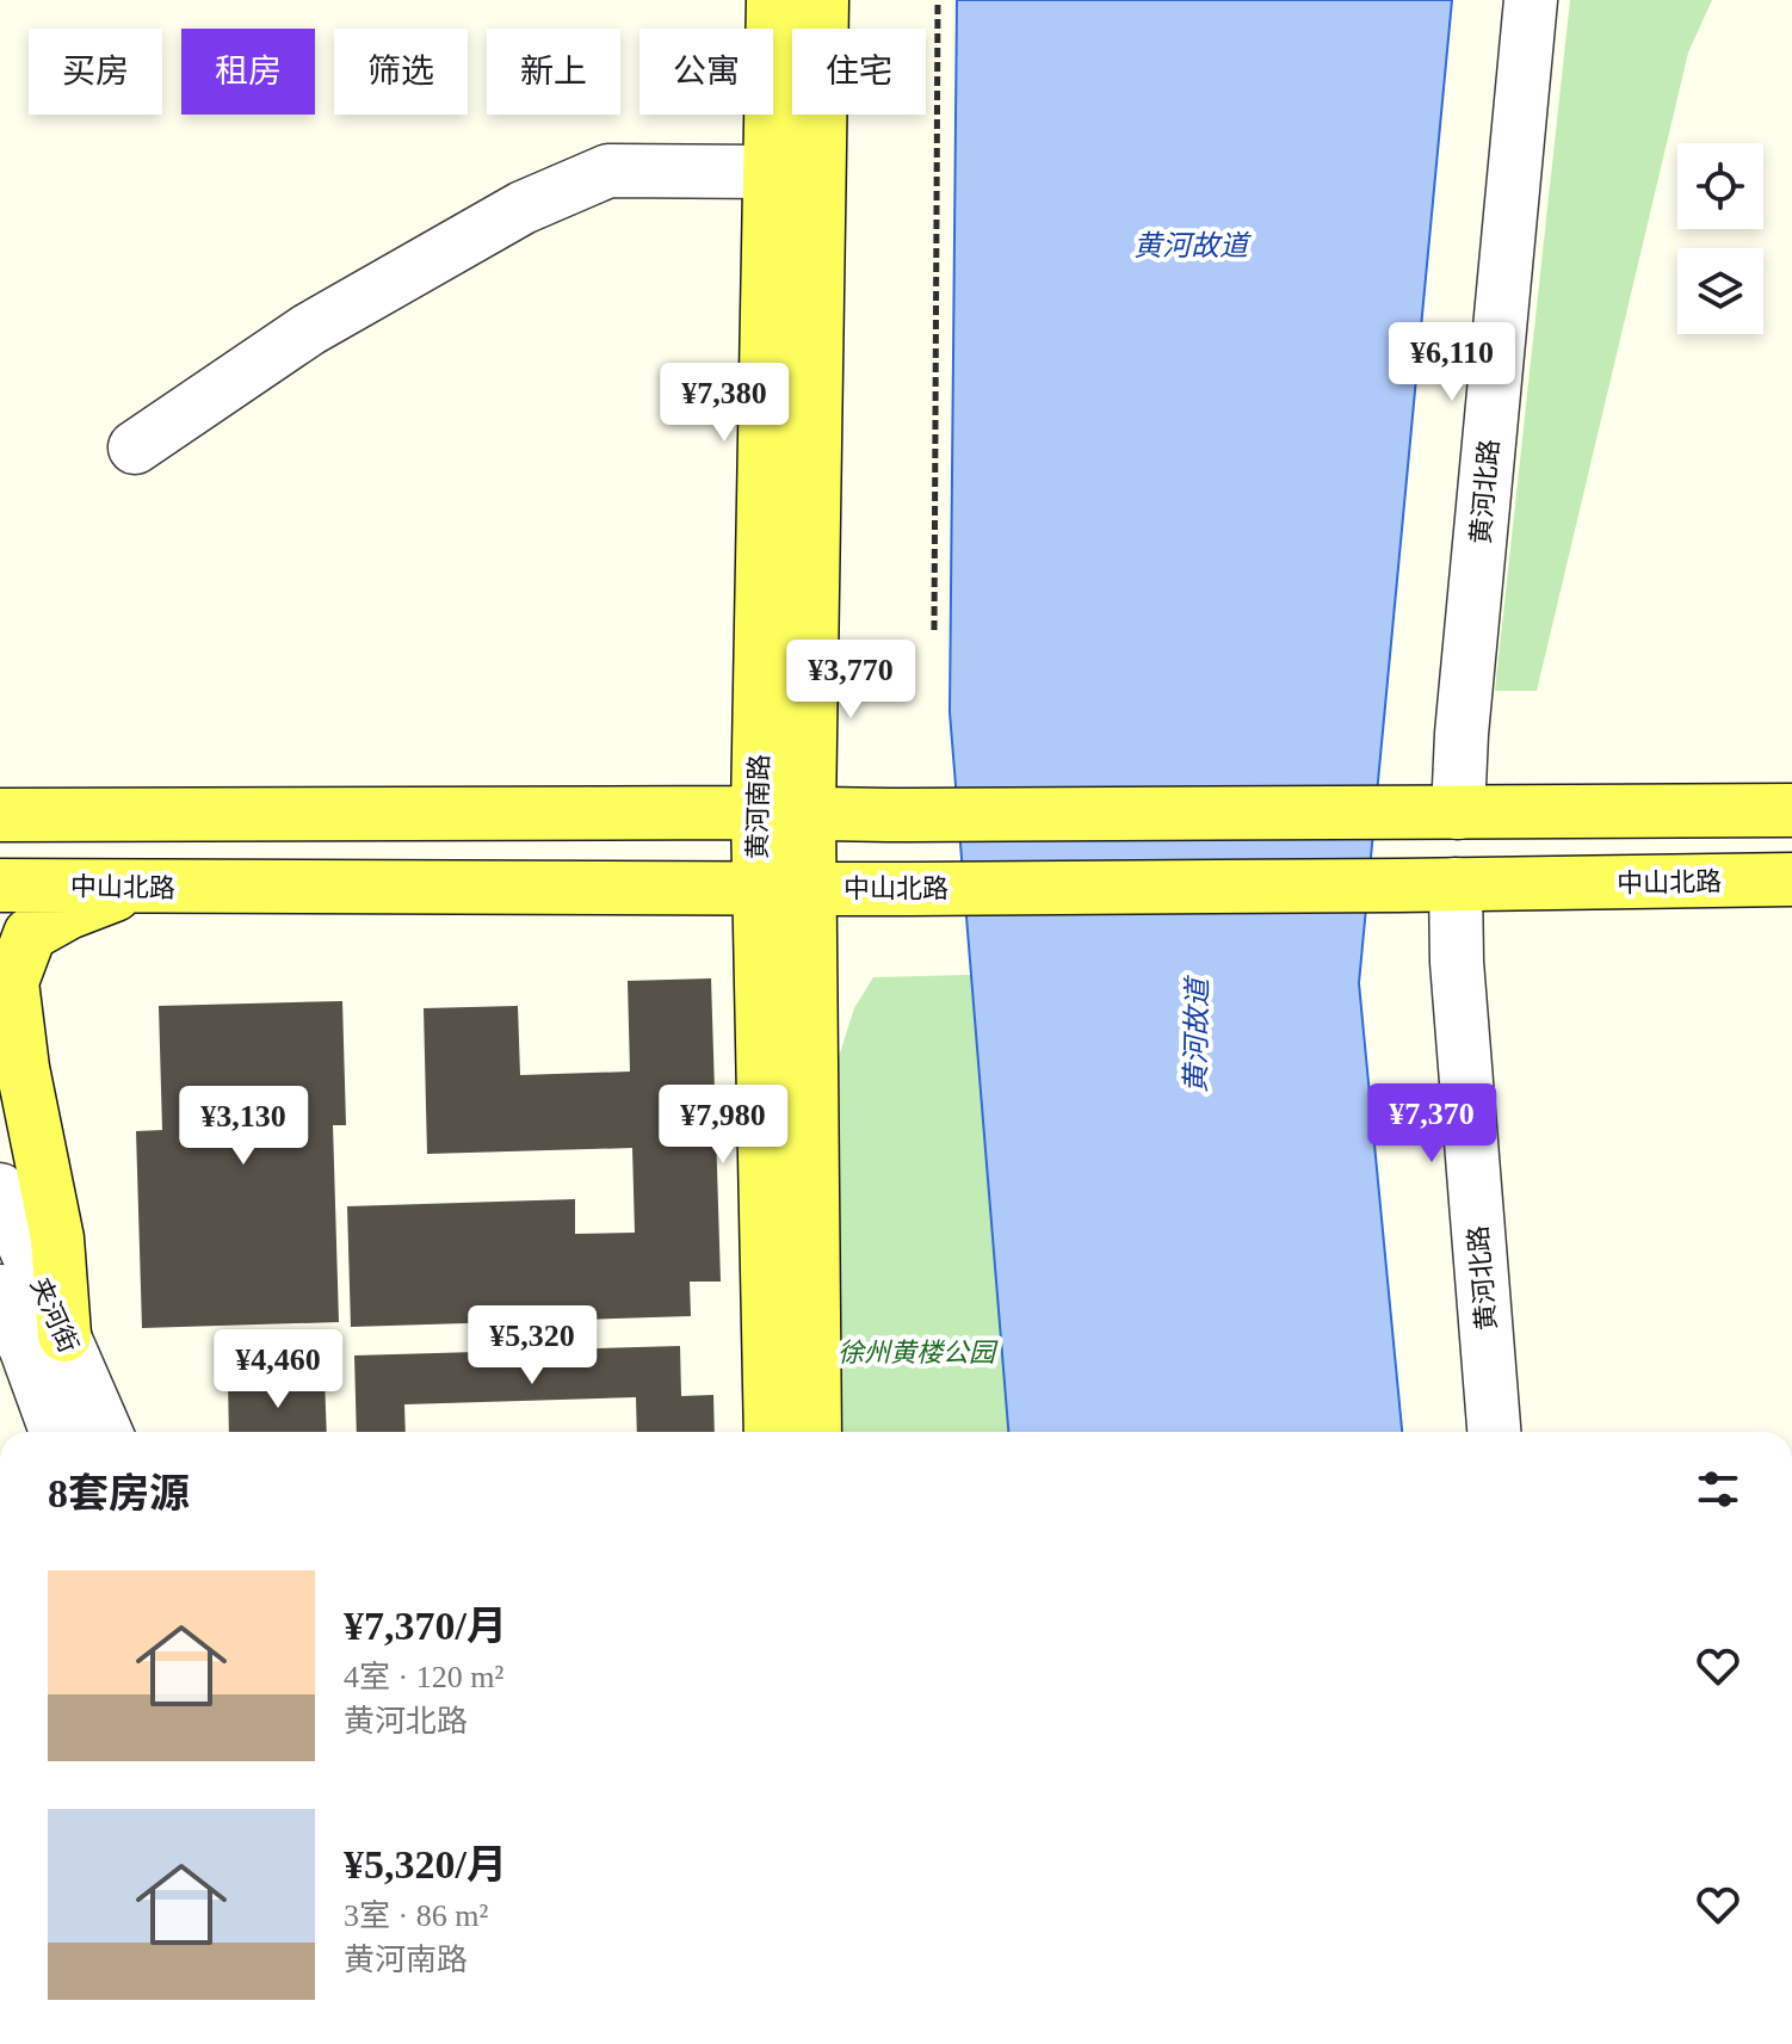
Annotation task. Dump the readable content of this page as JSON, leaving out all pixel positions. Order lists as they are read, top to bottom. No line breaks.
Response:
{"streets":{"main road":["黄河南路","中山北路"],"street":["黄河北路","夹河街"]},"crossings":[["黄河北路","中山北路"],["黄河南路","中山北路"]],"water":["黄河故道"],"parks":["徐州黄楼公园"],"page":{"chip":["买房","租房","筛选","新上","公寓","住宅"],"price":["¥6,110","¥7,380","¥3,770","¥7,370","¥7,980","¥3,130","¥5,320","¥4,460"],"heading":"8套房源","list":[{"name":"¥7,370/月","note":"4室 · 120 m² · 黄河北路"},{"name":"¥5,320/月","note":"3室 · 86 m² · 黄河南路"}]}}
